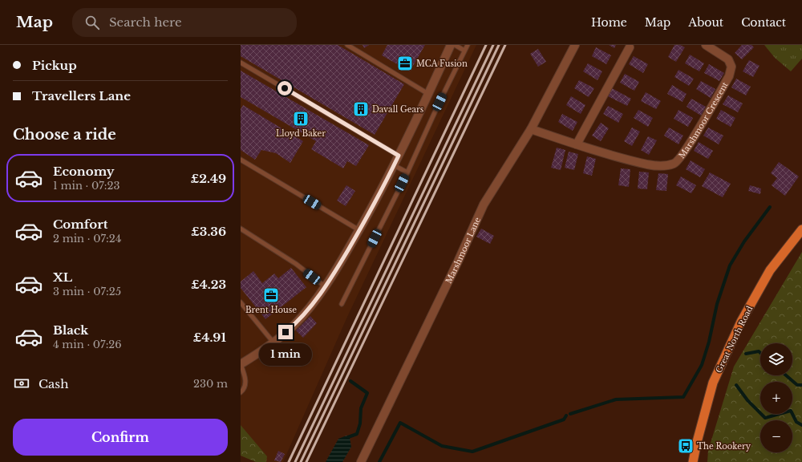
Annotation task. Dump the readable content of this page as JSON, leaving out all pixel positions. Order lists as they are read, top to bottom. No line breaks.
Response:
{"streets":{"main road":["Great North Road"],"street":["Marshmoor Crescent","Marshmoor Lane"]},"crossings":[["Marshmoor Crescent","Marshmoor Lane"]],"places":{"office":["MCA Fusion","Brent House"],"building":["Davall Gears","Lloyd Baker"],"bus stop":["The Rookery"]},"page":{"header":"Map","search":"Search here","nav":["Home","Map","About","Contact"],"banner":["Pickup","Travellers Lane"],"heading":"Choose a ride","list":[{"name":"Economy","note":"1 min · 07:23","value":"£2.49"},{"name":"Comfort","note":"2 min · 07:24","value":"£3.36"},{"name":"XL","note":"3 min · 07:25","value":"£4.23"},{"name":"Black","note":"4 min · 07:26","value":"£4.91"}],"map_buttons":["+","−"],"bubble":"1 min","pay":["Cash","230 m"],"buttons":"Confirm"}}
